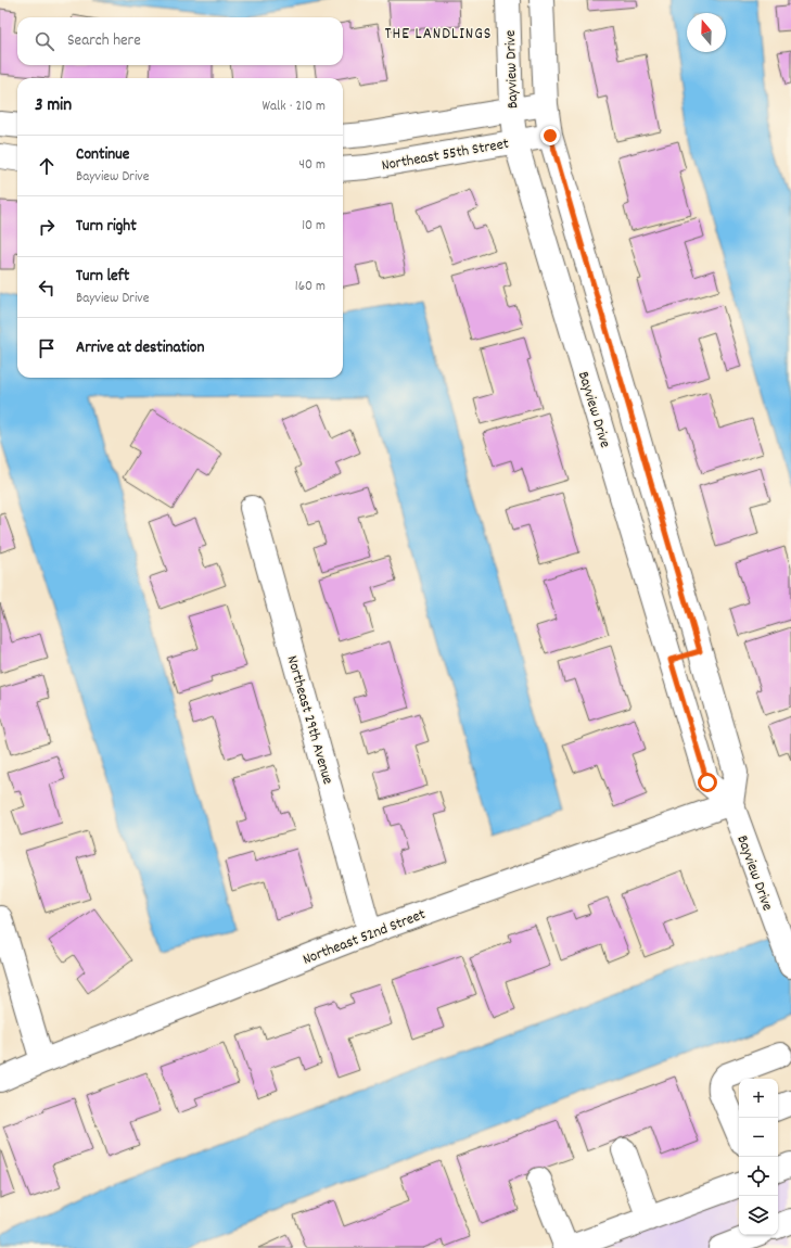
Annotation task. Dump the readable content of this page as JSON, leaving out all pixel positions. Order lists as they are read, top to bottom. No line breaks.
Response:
{"streets":{"street":["Bayview Drive","Northeast 55th Street","Northeast 29th Avenue","Northeast 52nd Street"]},"crossings":[["Bayview Drive","Northeast 55th Street"],["Bayview Drive","Northeast 52nd Street"],["Northeast 29th Avenue","Northeast 52nd Street"]],"districts":["THE LANDLINGS"],"north":"top","page":{"search":"Search here","heading":["3 min","Walk · 210 m"],"list":[["Continue","Bayview Drive","40 m"],["Turn right","10 m"],["Turn left","Bayview Drive","160 m"],"Arrive at destination"],"map_buttons":["+","−"]}}
